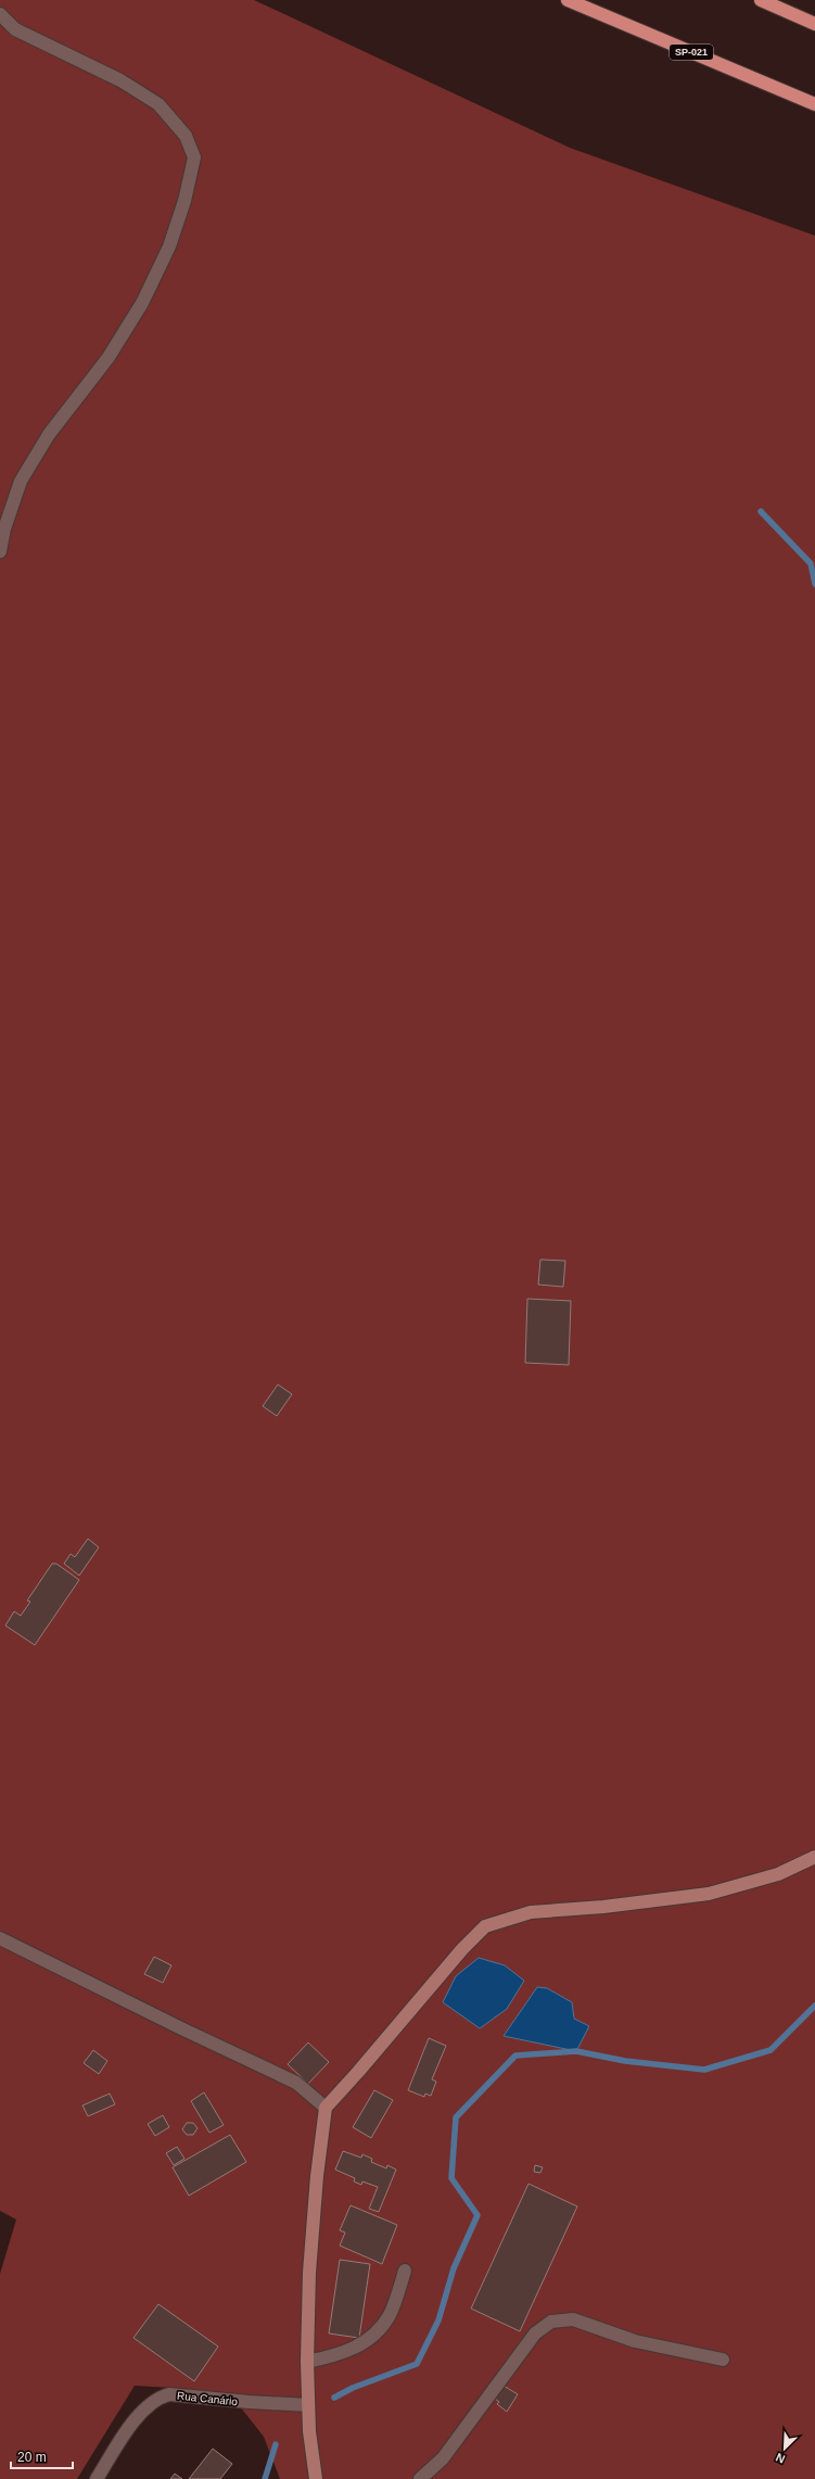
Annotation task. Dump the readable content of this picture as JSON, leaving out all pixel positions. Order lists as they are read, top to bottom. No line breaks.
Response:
{"streets":{"highway":["SP-021"],"street":["Rua Canário"]},"scale_bar":"20 m","north":"bottom left"}
